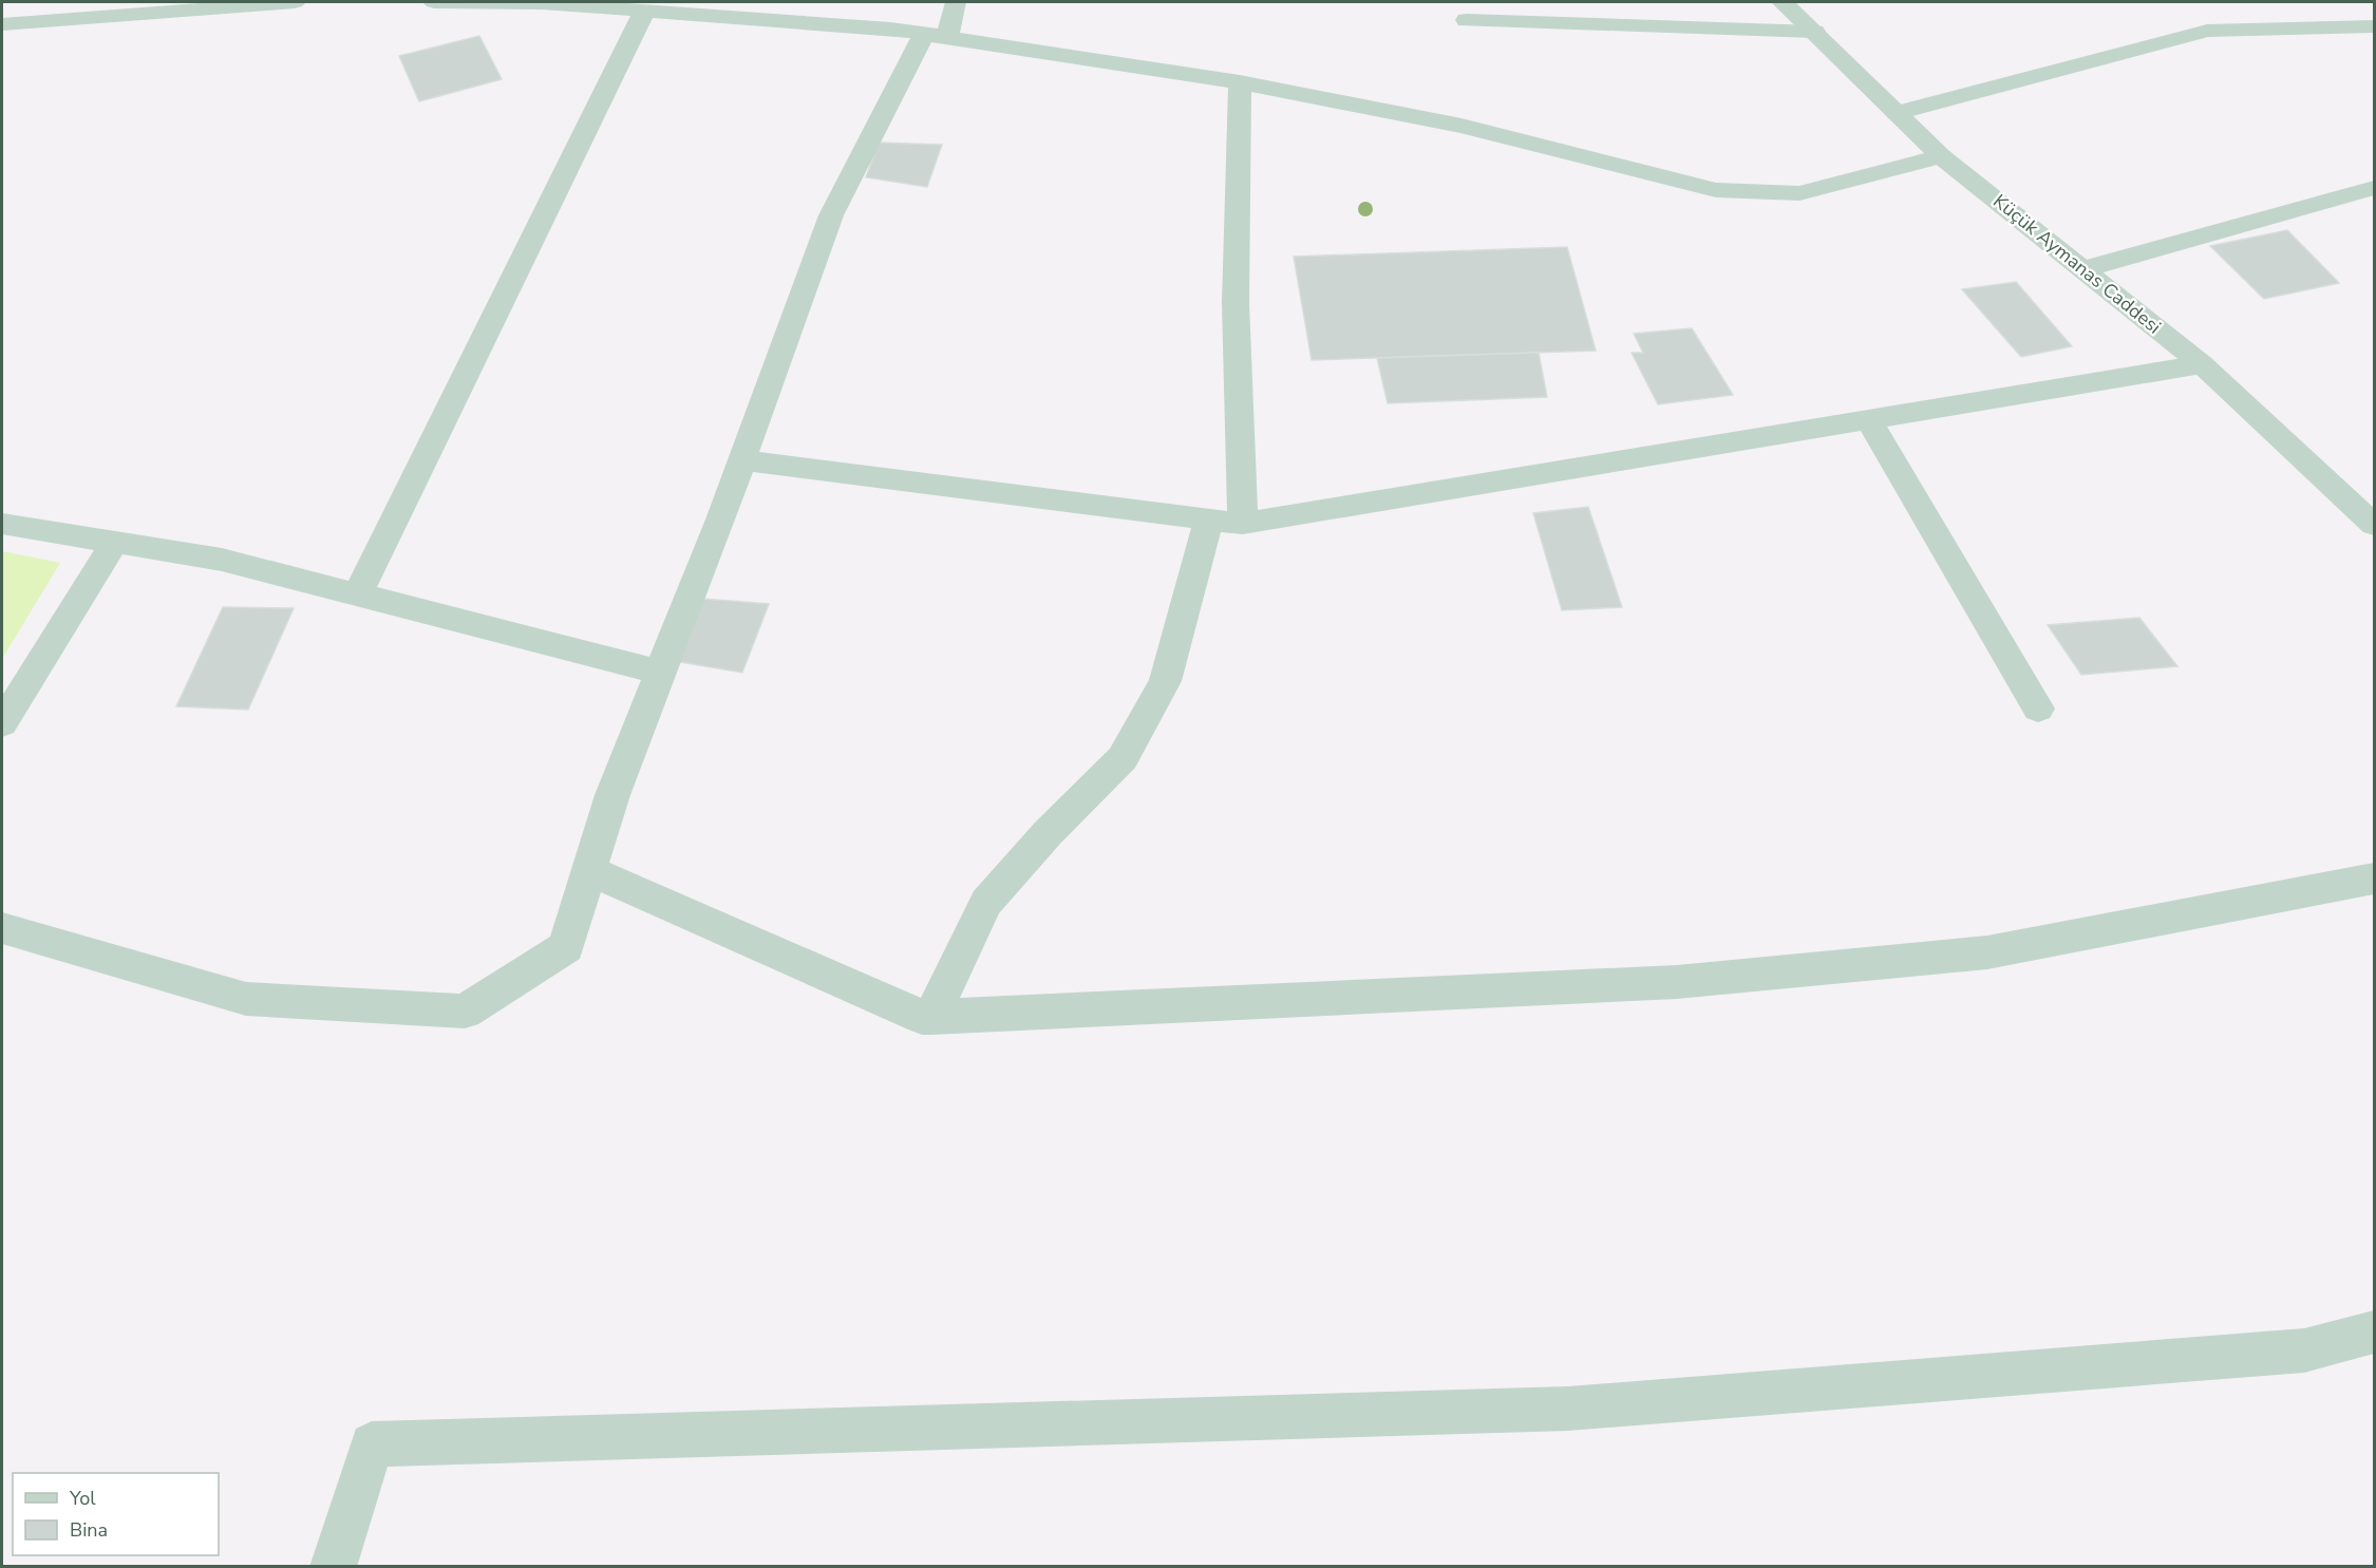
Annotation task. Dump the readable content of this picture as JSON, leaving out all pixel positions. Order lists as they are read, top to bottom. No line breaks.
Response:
{"streets":{"street":["Küçük Aymanas Caddesi"]},"legend":["Yol","Bina"]}
